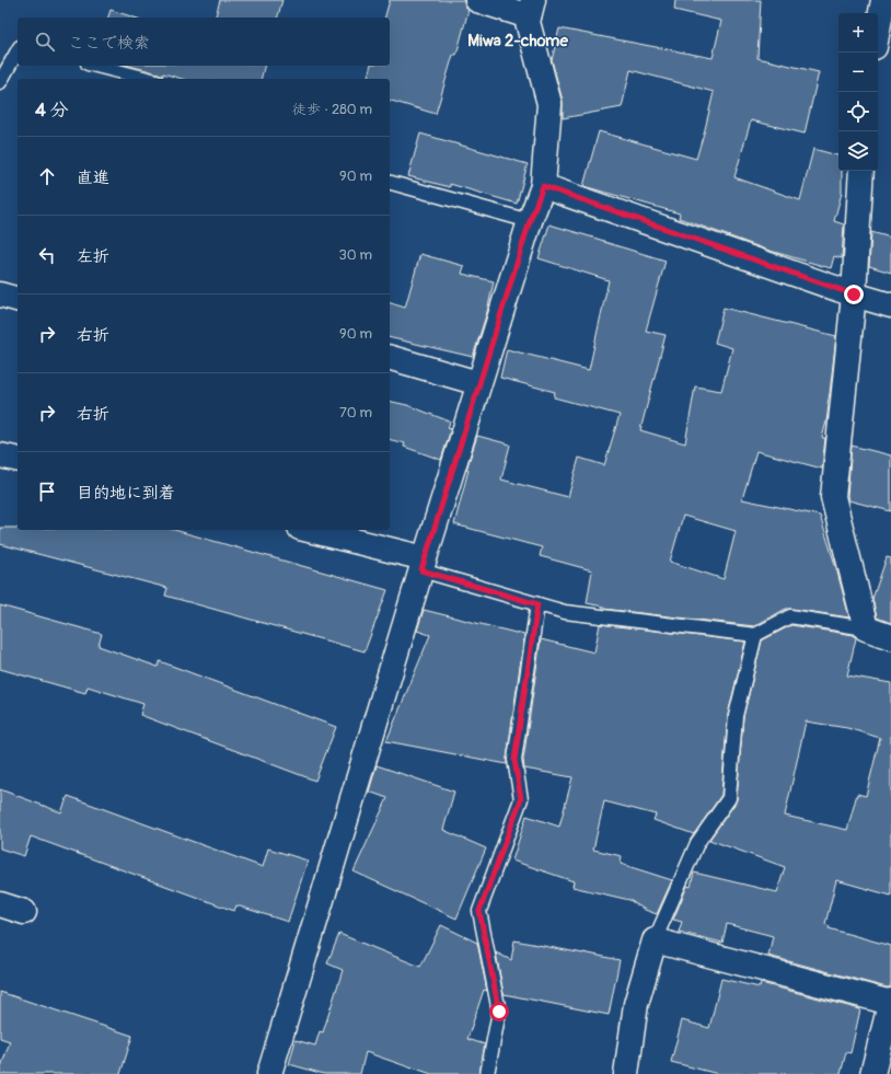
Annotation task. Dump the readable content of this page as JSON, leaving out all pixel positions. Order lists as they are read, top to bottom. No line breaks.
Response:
{"districts":["Miwa 2-chome"],"page":{"map_buttons":["+","−"],"search":"ここで検索","heading":["4 分","徒歩 · 280 m"],"list":[["直進","90 m"],["左折","30 m"],["右折","90 m"],["右折","70 m"],"目的地に到着"]}}
